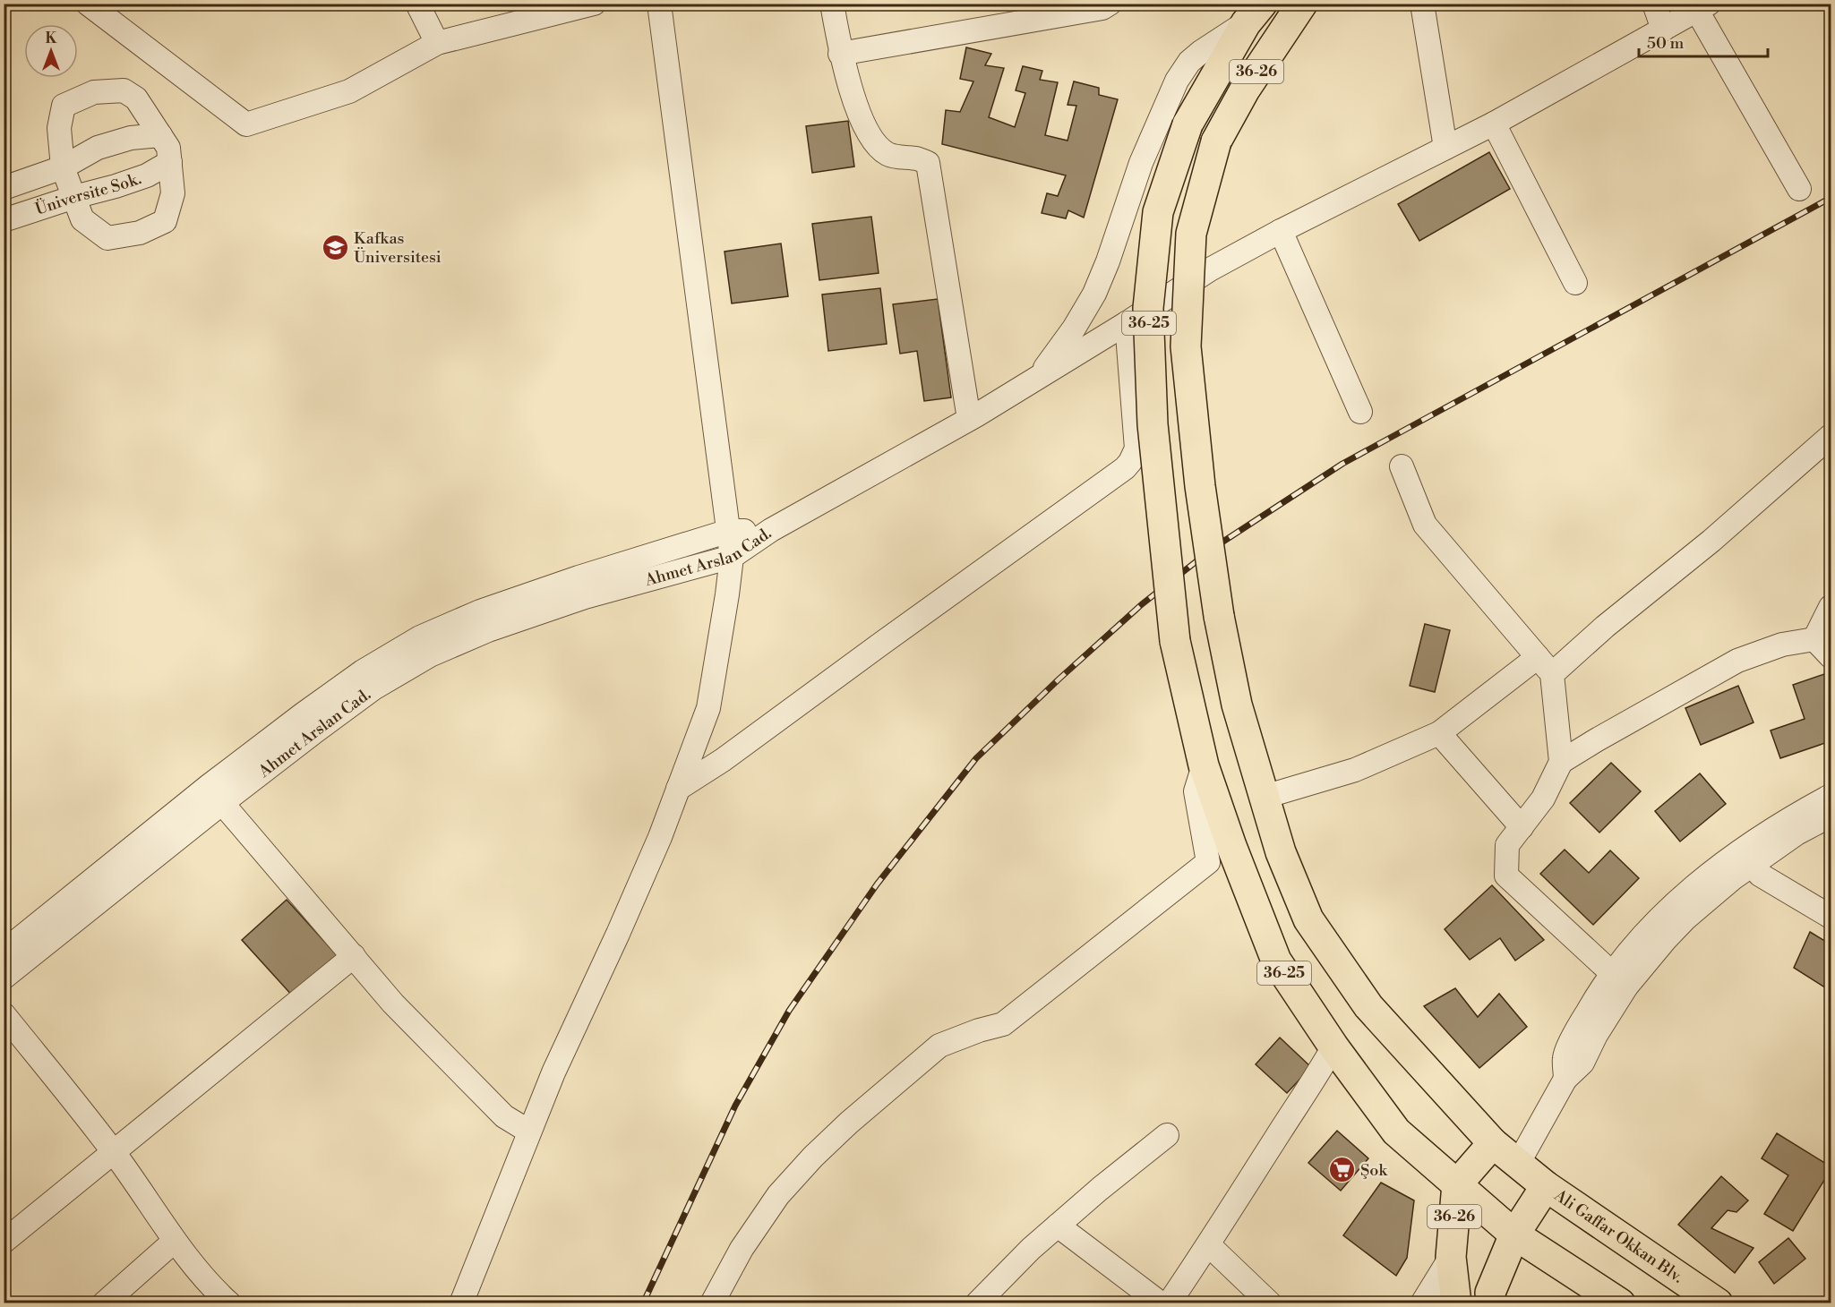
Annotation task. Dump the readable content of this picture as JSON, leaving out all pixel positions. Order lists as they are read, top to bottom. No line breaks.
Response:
{"streets":{"main road":["36-26","36-25","Ali Gaffar Okkan Blv."],"street":["Üniversite Sok.","Ahmet Arslan Cad."]},"crossings":[["36-26","36-25"],["36-25","Ali Gaffar Okkan Blv."]],"places":{"school or university":["Kafkas Üniversitesi"],"supermarket":["Şok"]},"scale_bar":"50 m","north":"top"}
